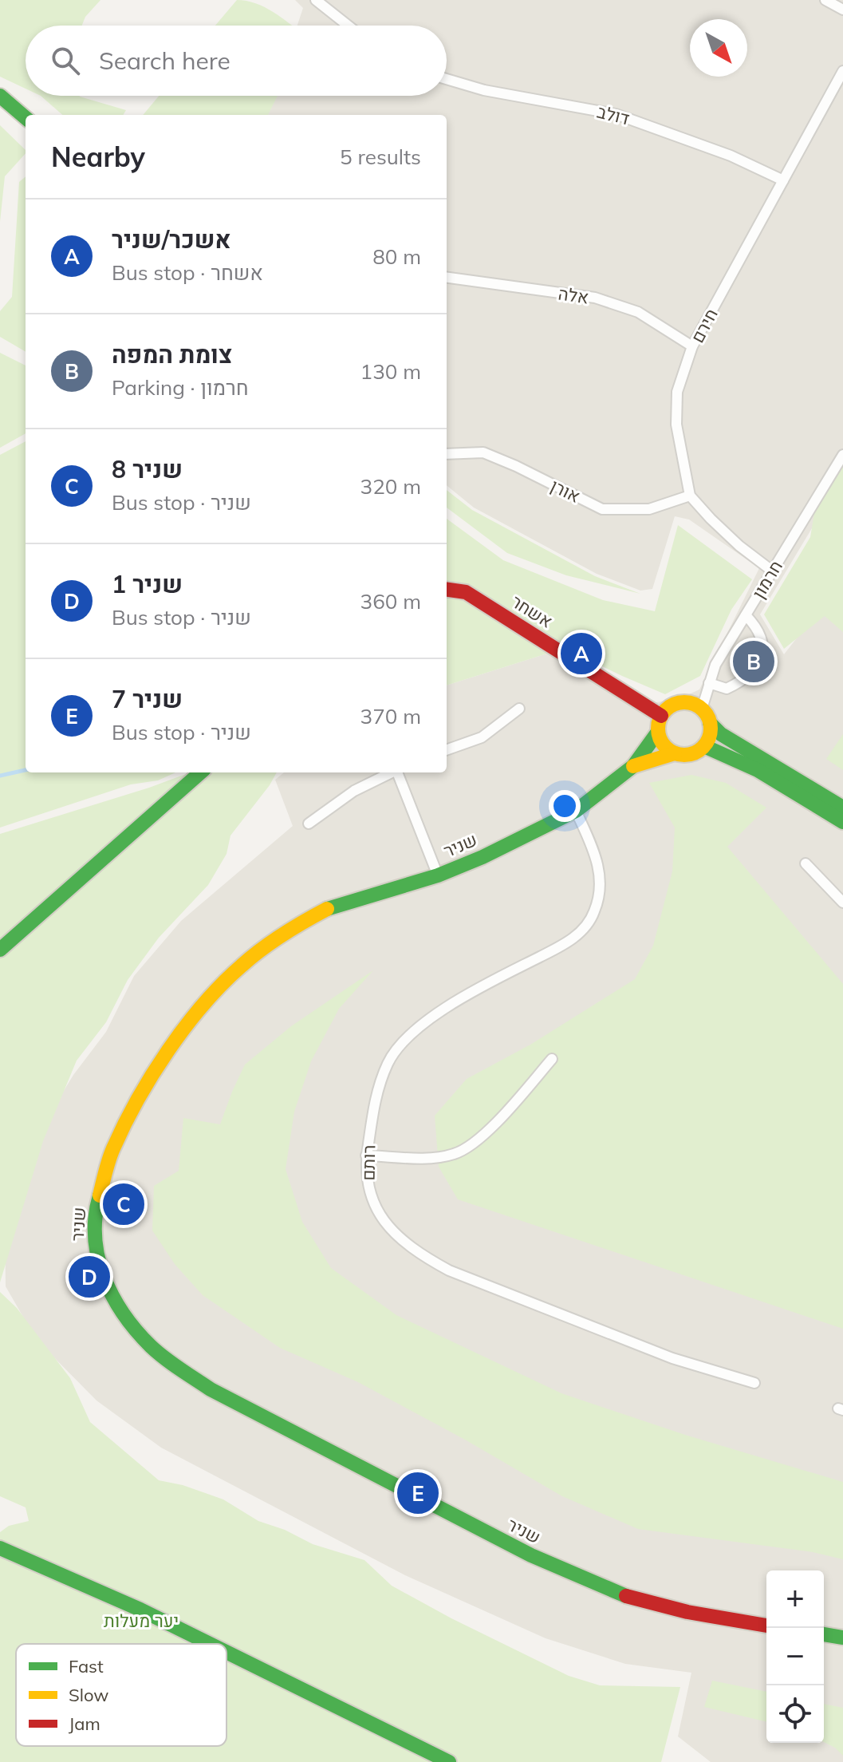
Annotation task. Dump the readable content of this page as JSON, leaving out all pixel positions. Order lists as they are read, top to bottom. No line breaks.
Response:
{"streets":{"street":["דולב","אלה","חירם","אורן","חרמון","אשחר","שניר","רותם"]},"crossings":[["דולב","חירם"],["אלה","חירם"],["חירם","אורן"],["חרמון","אשחר"],["חרמון","שניר"],["אשחר","שניר"],["שניר","רותם"]],"parks":["יער מעלות"],"legend":["Fast","Slow","Jam"],"north":"bottom right","page":{"search":"Search here","heading":["Nearby","5 results"],"list":[{"mark":"A","name":"אשכר/שניר","note":"Bus stop · אשחר","value":"80 m"},{"mark":"B","name":"צומת המפה","note":"Parking · חרמון","value":"130 m"},{"mark":"C","name":"שניר 8","note":"Bus stop · שניר","value":"320 m"},{"mark":"D","name":"שניר 1","note":"Bus stop · שניר","value":"360 m"},{"mark":"E","name":"שניר 7","note":"Bus stop · שניר","value":"370 m"}],"pins":["A","B","C","D","E"],"map_buttons":["+","−"]}}
